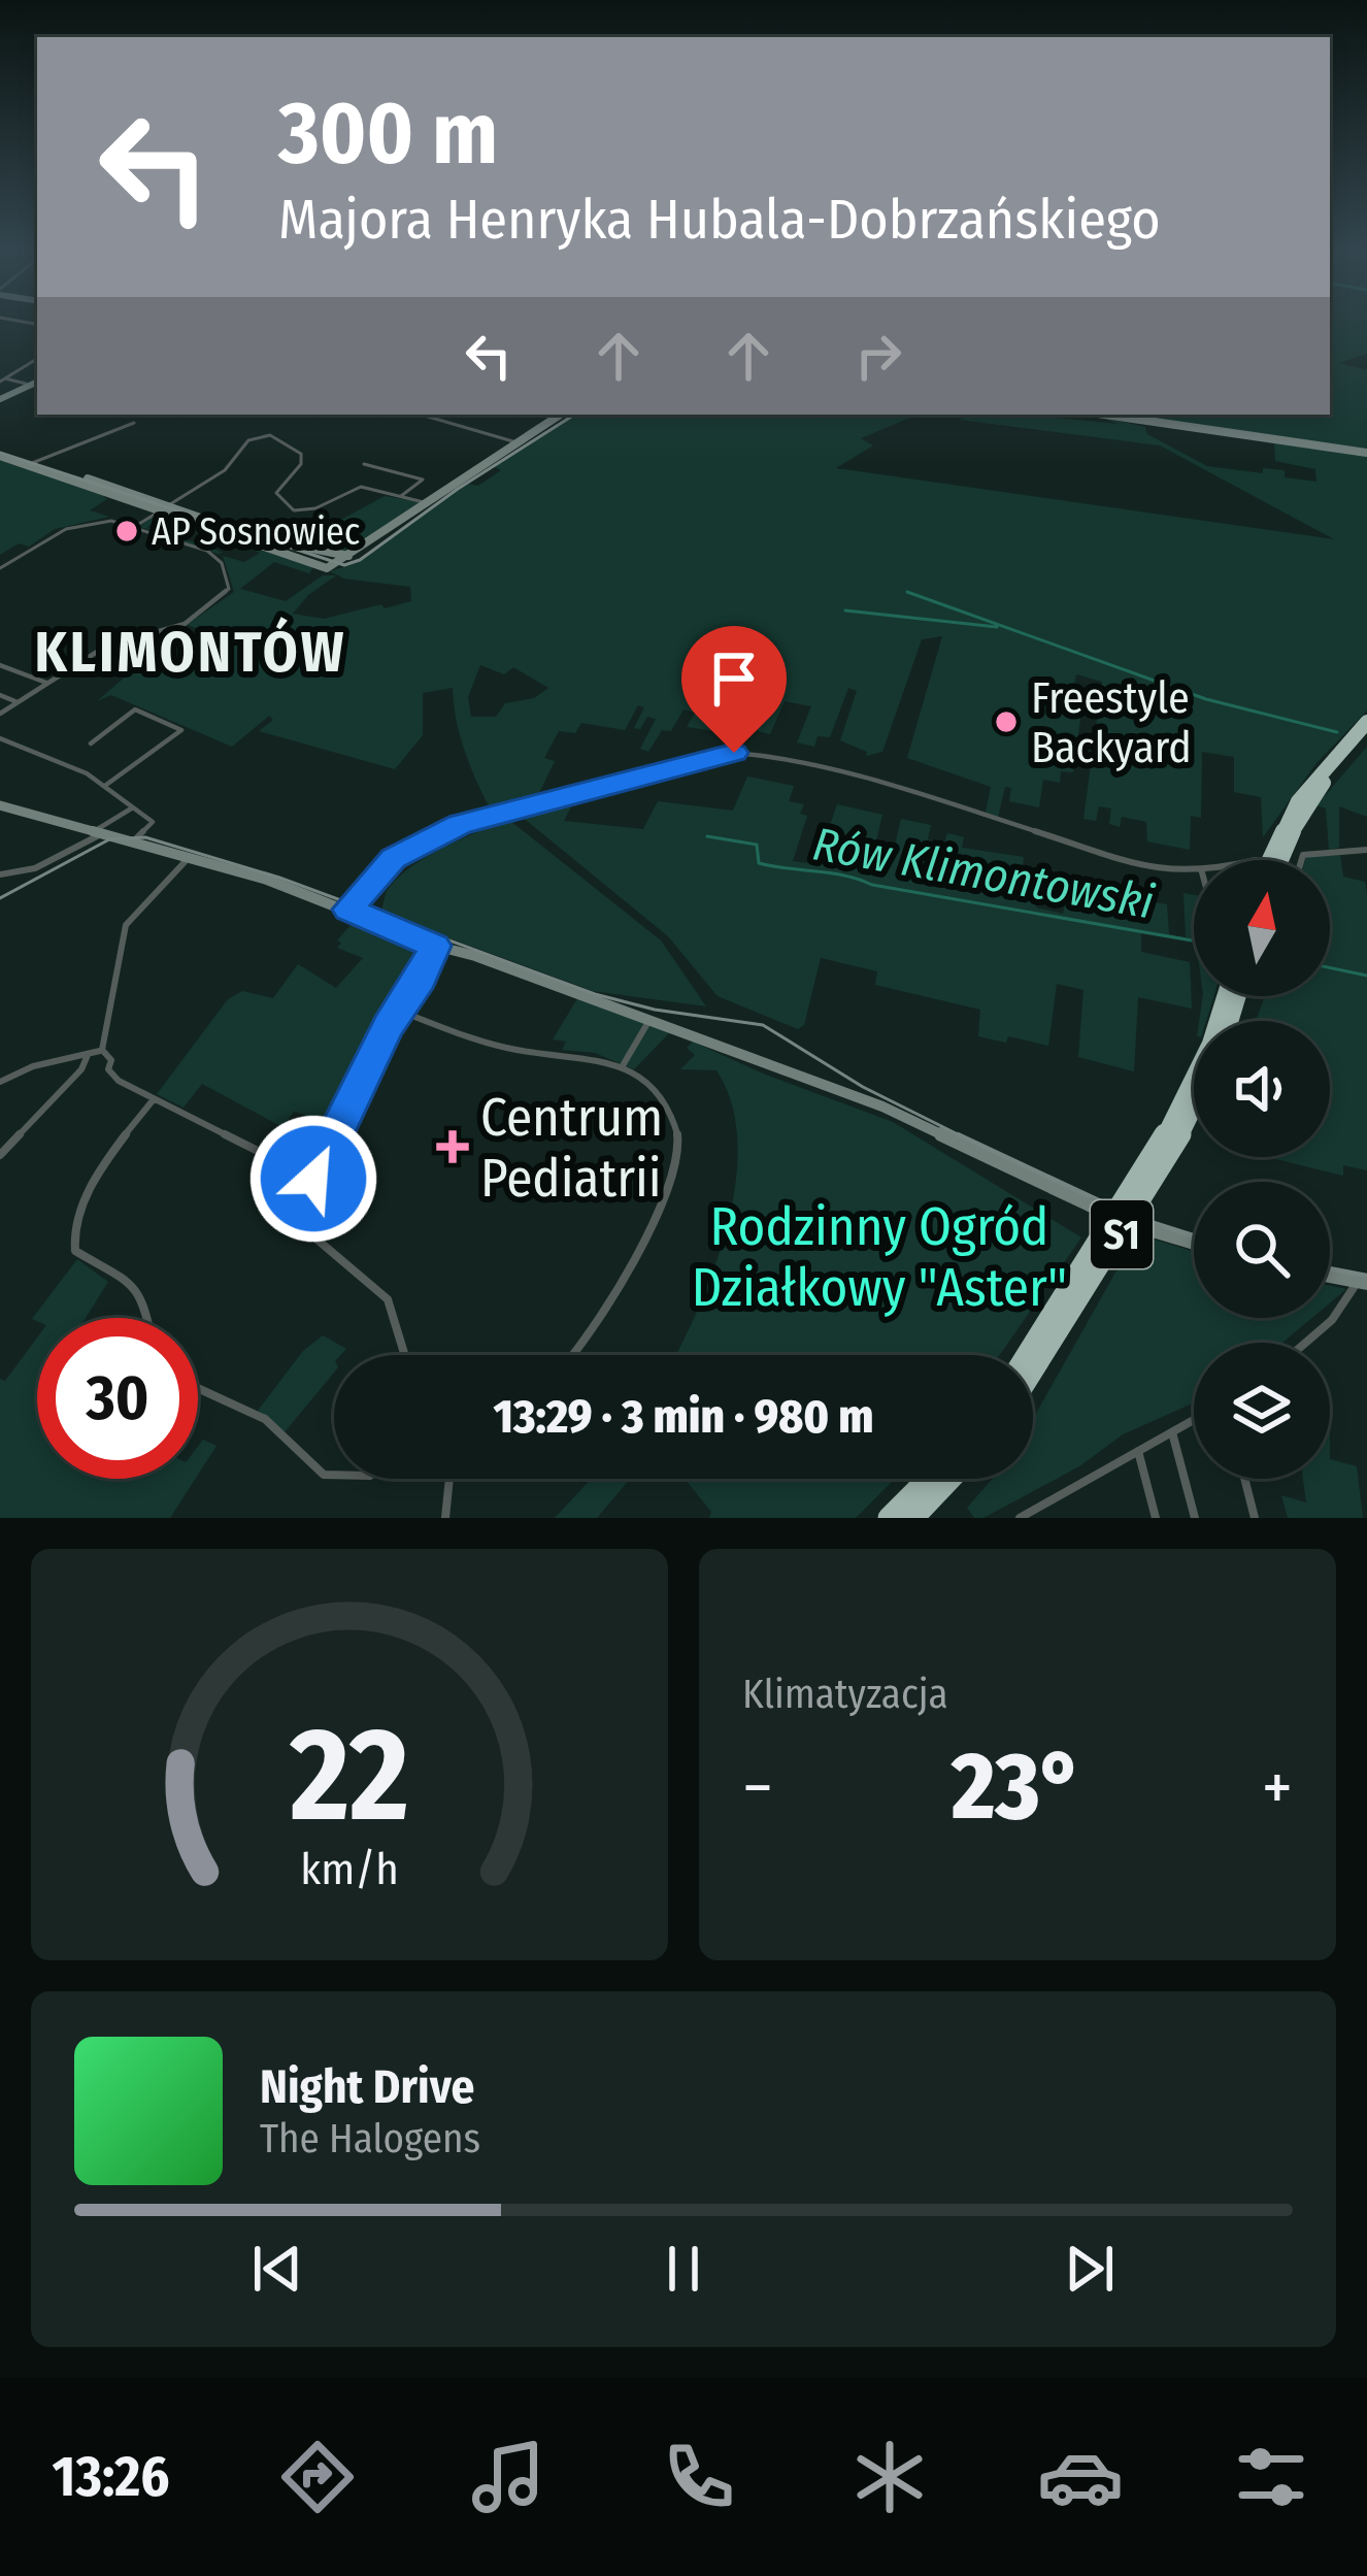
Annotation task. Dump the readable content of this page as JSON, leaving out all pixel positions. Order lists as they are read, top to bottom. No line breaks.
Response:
{"streets":{"highway":["S1"]},"districts":["KLIMONTÓW"],"water":["Rów Klimontowski"],"parks":["Rodzinny Ogród Działkowy \"Aster\""],"places":{"other":["AP Sosnowiec","Freestyle Backyard"],"health":["Centrum Pediatrii"]},"north":"top","page":{"turn":["300 m","Majora Henryka Hubala-Dobrzańskiego"],"limit":"30","trip":"13:29 · 3 min · 980 m","tile":"Klimatyzacja","heat":["−","23°","+"],"song":["Night Drive","The Halogens"],"tabs":"13:26","gauge":["22","km/h"]}}
